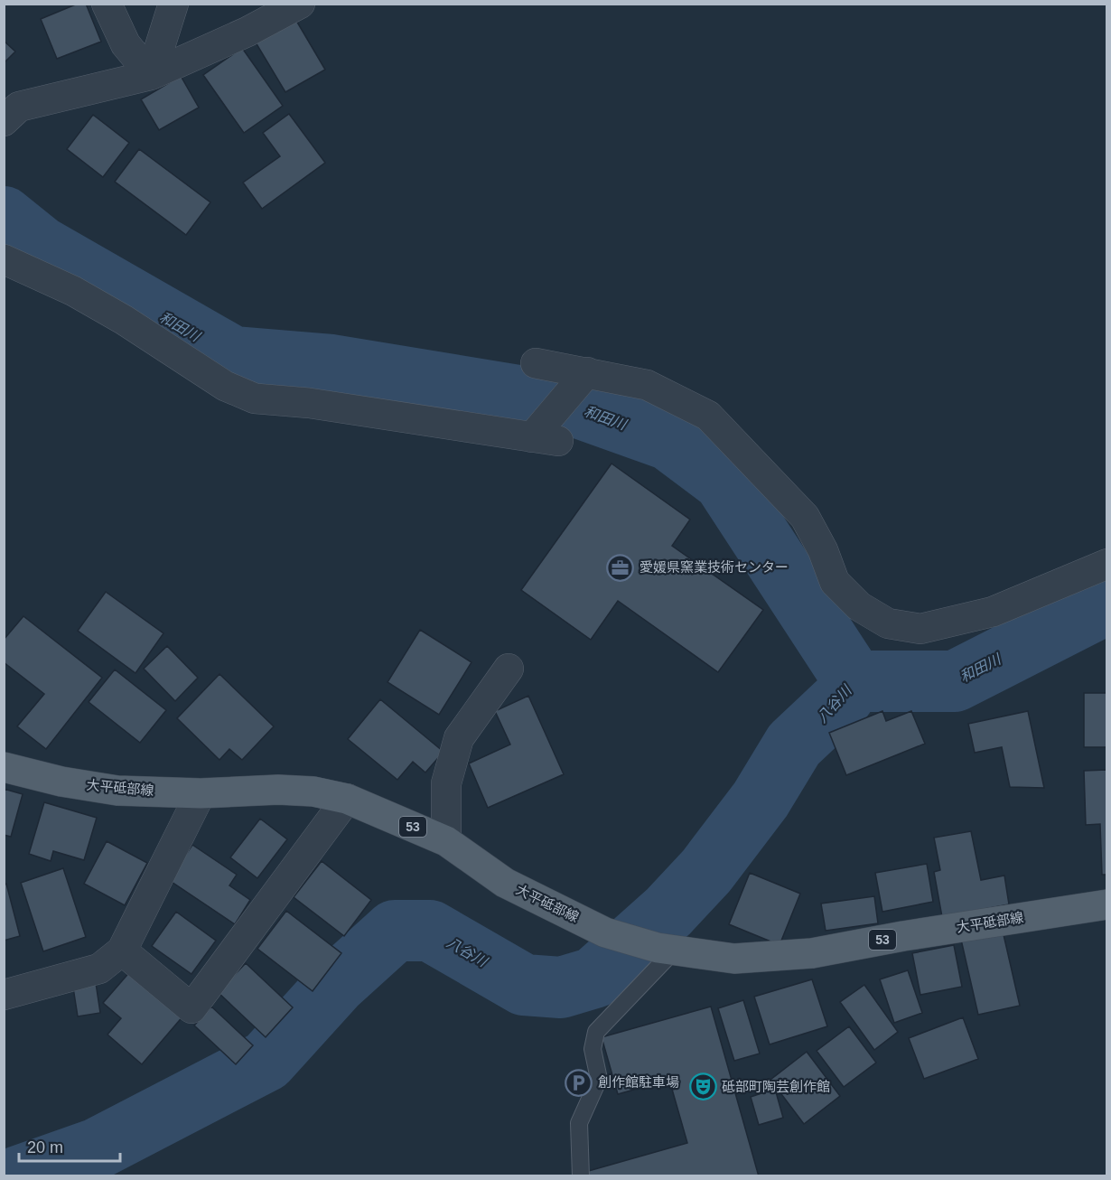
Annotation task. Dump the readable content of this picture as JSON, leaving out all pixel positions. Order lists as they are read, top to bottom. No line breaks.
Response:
{"streets":{"main road":["大平砥部線","53"]},"water":["和田川","八谷川"],"places":{"office":["愛媛県窯業技術センター"],"parking":["創作館駐車場"],"theatre":["砥部町陶芸創作館"]},"scale_bar":"20 m"}
